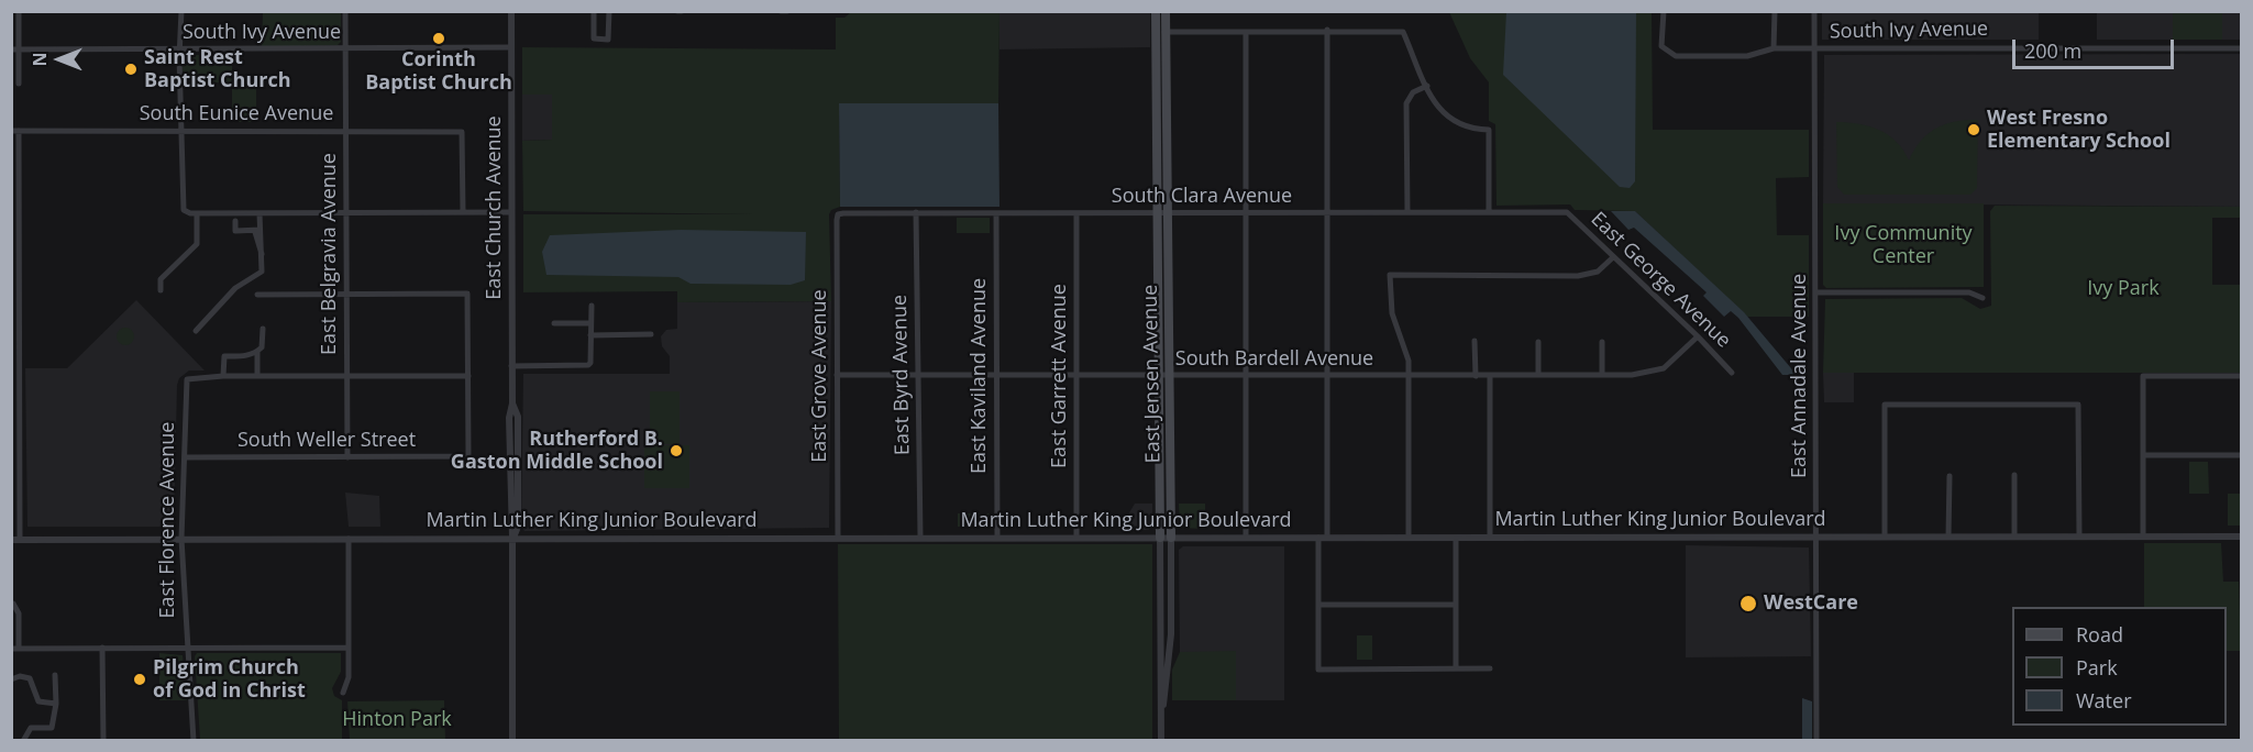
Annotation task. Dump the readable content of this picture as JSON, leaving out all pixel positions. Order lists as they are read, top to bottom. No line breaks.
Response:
{"streets":{"main road":["East Jensen Avenue"],"street":["South Ivy Avenue","South Eunice Avenue","South Clara Avenue","East Church Avenue","East Belgravia Avenue","East George Avenue","South Bardell Avenue","East Byrd Avenue","East Grove Avenue","East Kaviland Avenue","East Garrett Avenue","East Annadale Avenue","South Weller Street","East Florence Avenue","Martin Luther King Junior Boulevard"]},"crossings":[["South Ivy Avenue","East Church Avenue"],["South Ivy Avenue","East Belgravia Avenue"],["South Ivy Avenue","East Annadale Avenue"],["South Eunice Avenue","East Belgravia Avenue"],["South Clara Avenue","East George Avenue"],["South Clara Avenue","East Jensen Avenue"],["South Clara Avenue","East Byrd Avenue"],["South Clara Avenue","East Grove Avenue"],["South Clara Avenue","East Kaviland Avenue"],["South Clara Avenue","East Garrett Avenue"],["East Church Avenue","Martin Luther King Junior Boulevard"],["East Belgravia Avenue","South Weller Street"],["East George Avenue","South Bardell Avenue"],["South Bardell Avenue","East Jensen Avenue"],["South Bardell Avenue","East Byrd Avenue"],["South Bardell Avenue","East Grove Avenue"],["South Bardell Avenue","East Kaviland Avenue"],["South Bardell Avenue","East Garrett Avenue"],["East Jensen Avenue","Martin Luther King Junior Boulevard"],["East Byrd Avenue","Martin Luther King Junior Boulevard"],["East Grove Avenue","Martin Luther King Junior Boulevard"],["East Kaviland Avenue","Martin Luther King Junior Boulevard"],["East Garrett Avenue","Martin Luther King Junior Boulevard"],["East Annadale Avenue","Martin Luther King Junior Boulevard"],["South Weller Street","East Florence Avenue"],["East Florence Avenue","Martin Luther King Junior Boulevard"]],"parks":["Ivy Community Center","Ivy Park","Hinton Park"],"places":["Corinth Baptist Church","Saint Rest Baptist Church","West Fresno Elementary School","Rutherford B. Gaston Middle School","WestCare","Pilgrim Church of God in Christ"],"legend":["Road","Park","Water"],"scale_bar":"200 m","north":"left"}
